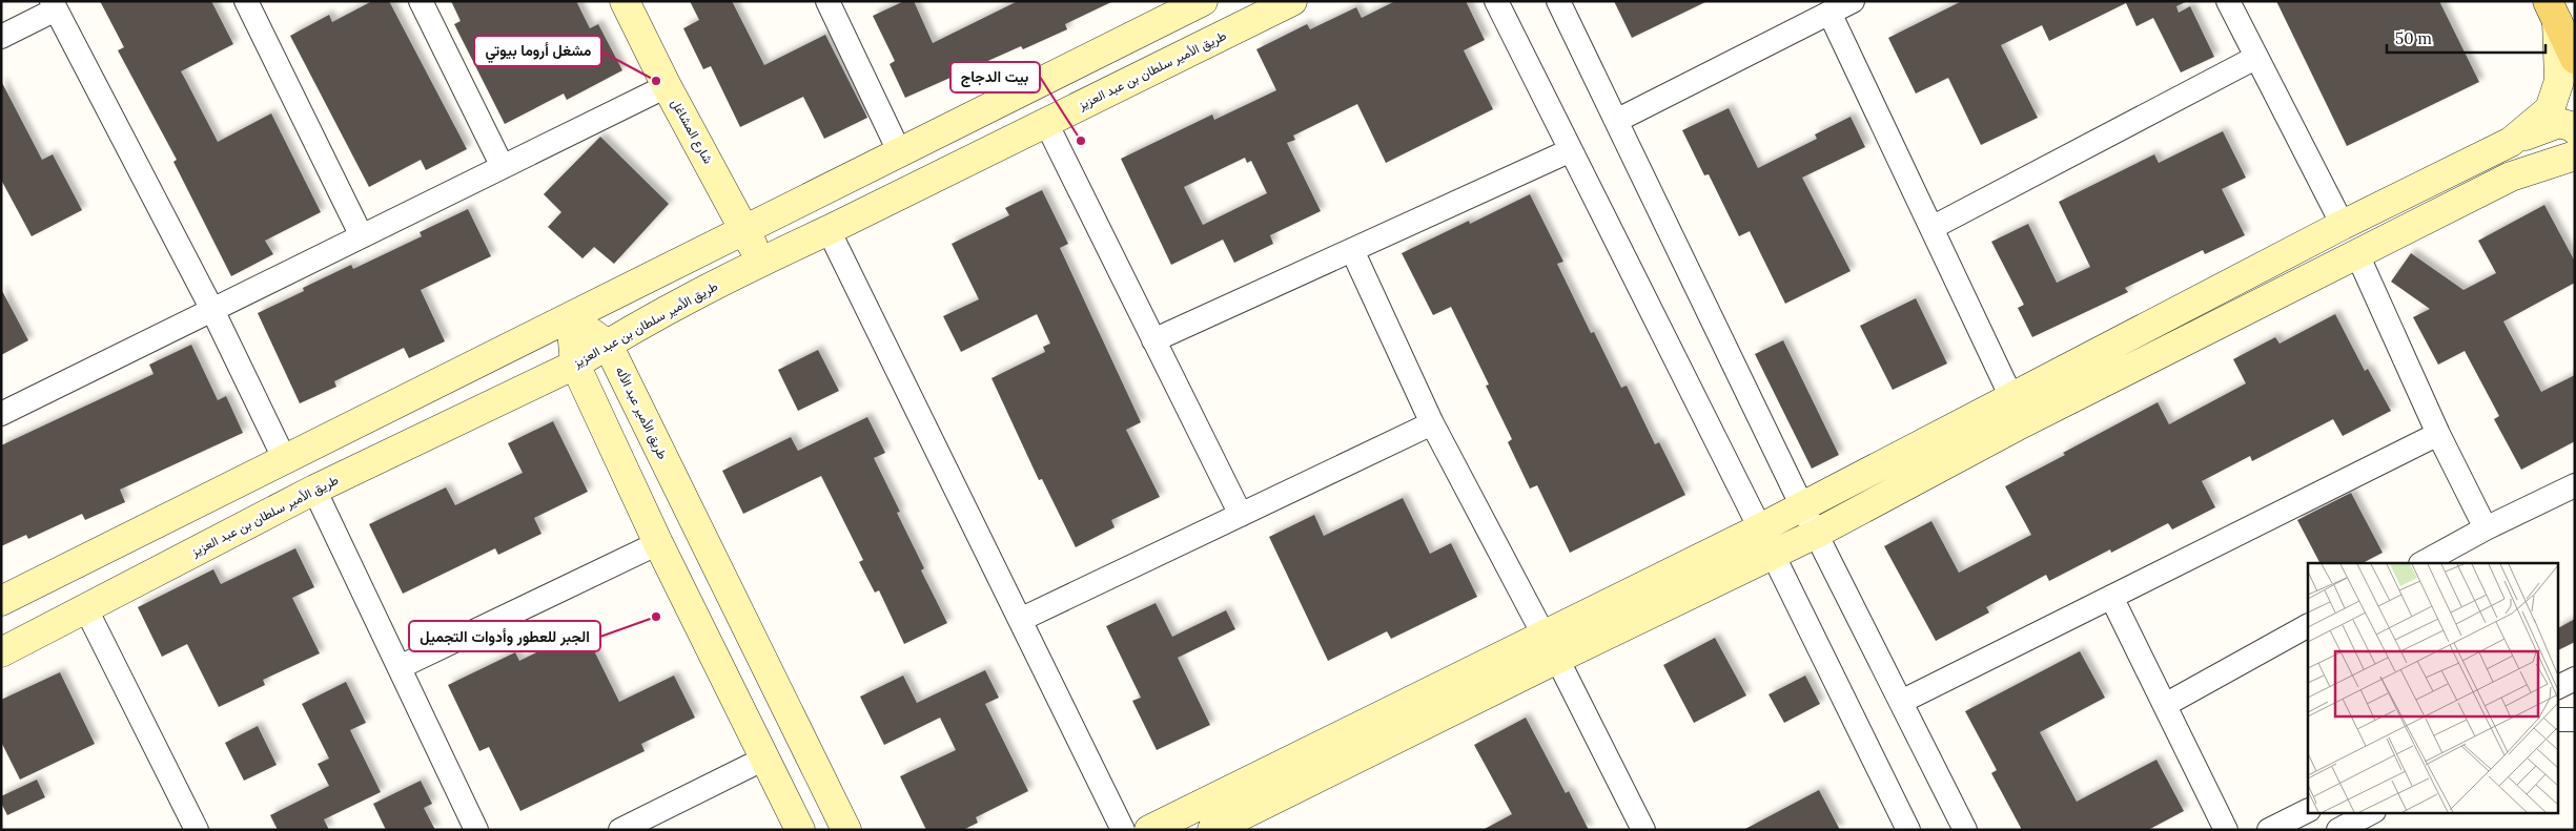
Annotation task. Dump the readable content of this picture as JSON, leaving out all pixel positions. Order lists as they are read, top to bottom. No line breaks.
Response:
{"streets":{"street":["طريق الأمير سلطان بن عبد العزيز","شارع المشاغل","طريق الأمير عبد الأله"]},"crossings":[["طريق الأمير سلطان بن عبد العزيز","شارع المشاغل"],["طريق الأمير سلطان بن عبد العزيز","طريق الأمير عبد الأله"]],"places":["مشغل أروما بيوتي","بيت الدجاج","الجبر للعطور وأدوات التجميل"],"scale_bar":"50 m"}
